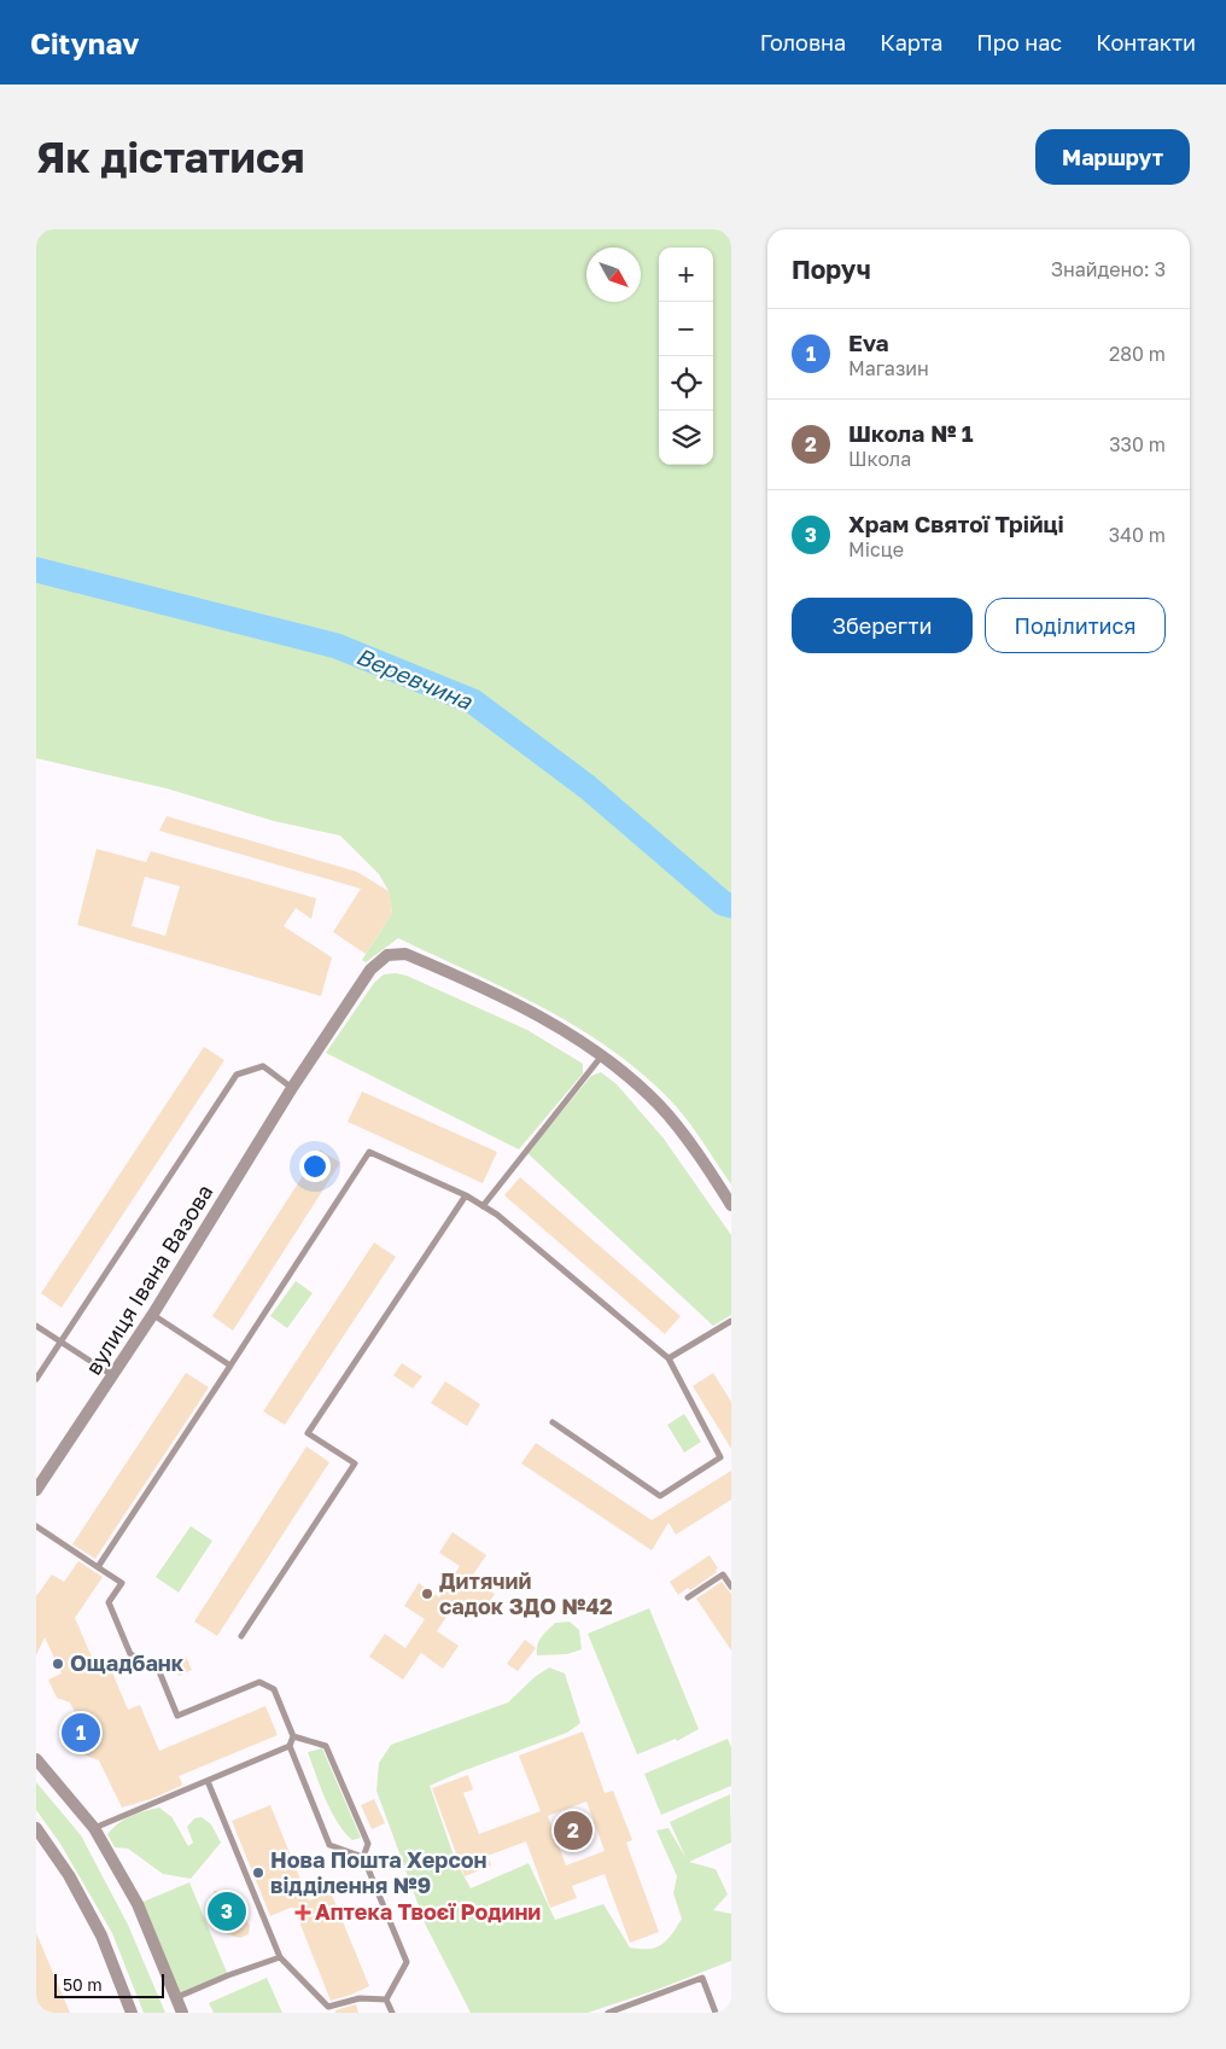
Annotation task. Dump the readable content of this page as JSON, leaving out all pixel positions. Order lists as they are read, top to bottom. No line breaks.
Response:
{"streets":{"street":["вулиця Івана Вазова"]},"water":["Веревчина"],"places":{"other":["Дитячий садок ЗДО №42","Ощадбанк","Нова Пошта Херсон відділення №9"],"health":["Аптека Твоєї Родини"]},"scale_bar":"50 m","north":"bottom right","page":{"header":"Citynav","nav":["Головна","Карта","Про нас","Контакти"],"buttons":["Маршрут",["Зберегти","Поділитися"]],"title":"Як дістатися","heading":["Поруч","Знайдено: 3"],"map_buttons":["+","−"],"list":[{"mark":"1","name":"Eva","note":"Магазин","value":"280 m"},{"mark":"2","name":"Школа № 1","note":"Школа","value":"330 m"},{"mark":"3","name":"Храм Святої Трійці","note":"Місце","value":"340 m"}],"pins":["1","2","3"],"scale":"50 m"}}
